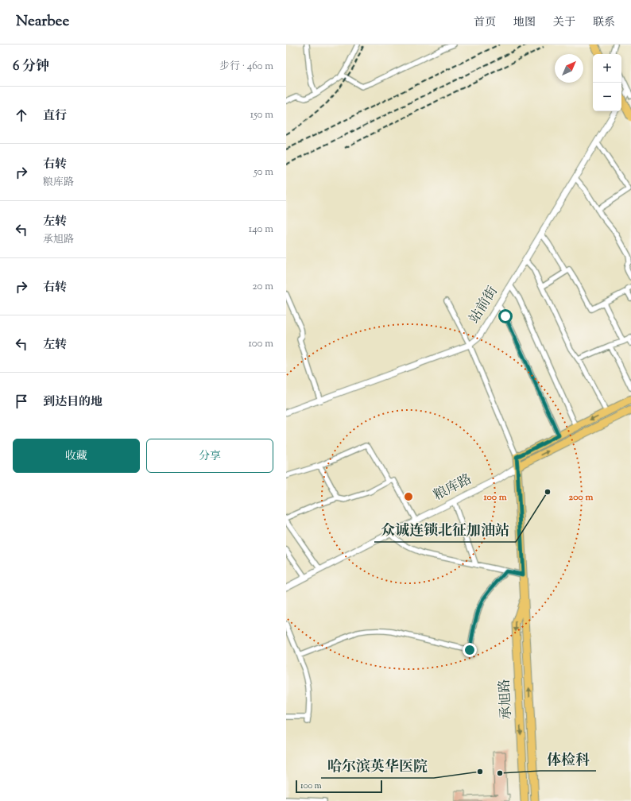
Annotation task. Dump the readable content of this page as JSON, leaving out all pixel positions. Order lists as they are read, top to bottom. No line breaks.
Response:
{"streets":{"main road":["粮库路","承旭路"],"street":["站前街"]},"crossings":[["粮库路","承旭路"]],"places":["众诚连锁北征加油站","哈尔滨英华医院","体检科"],"scale_bar":"100 m","north":"top right","page":{"header":"Nearbee","nav":["首页","地图","关于","联系"],"heading":["6 分钟","步行 · 460 m"],"map_buttons":["+","−"],"list":[["直行","150 m"],["右转","粮库路","50 m"],["左转","承旭路","140 m"],["右转","20 m"],["左转","100 m"],"到达目的地"],"buttons":["收藏","分享"],"scale":"100 m"},"rings":["100 m","200 m"]}
